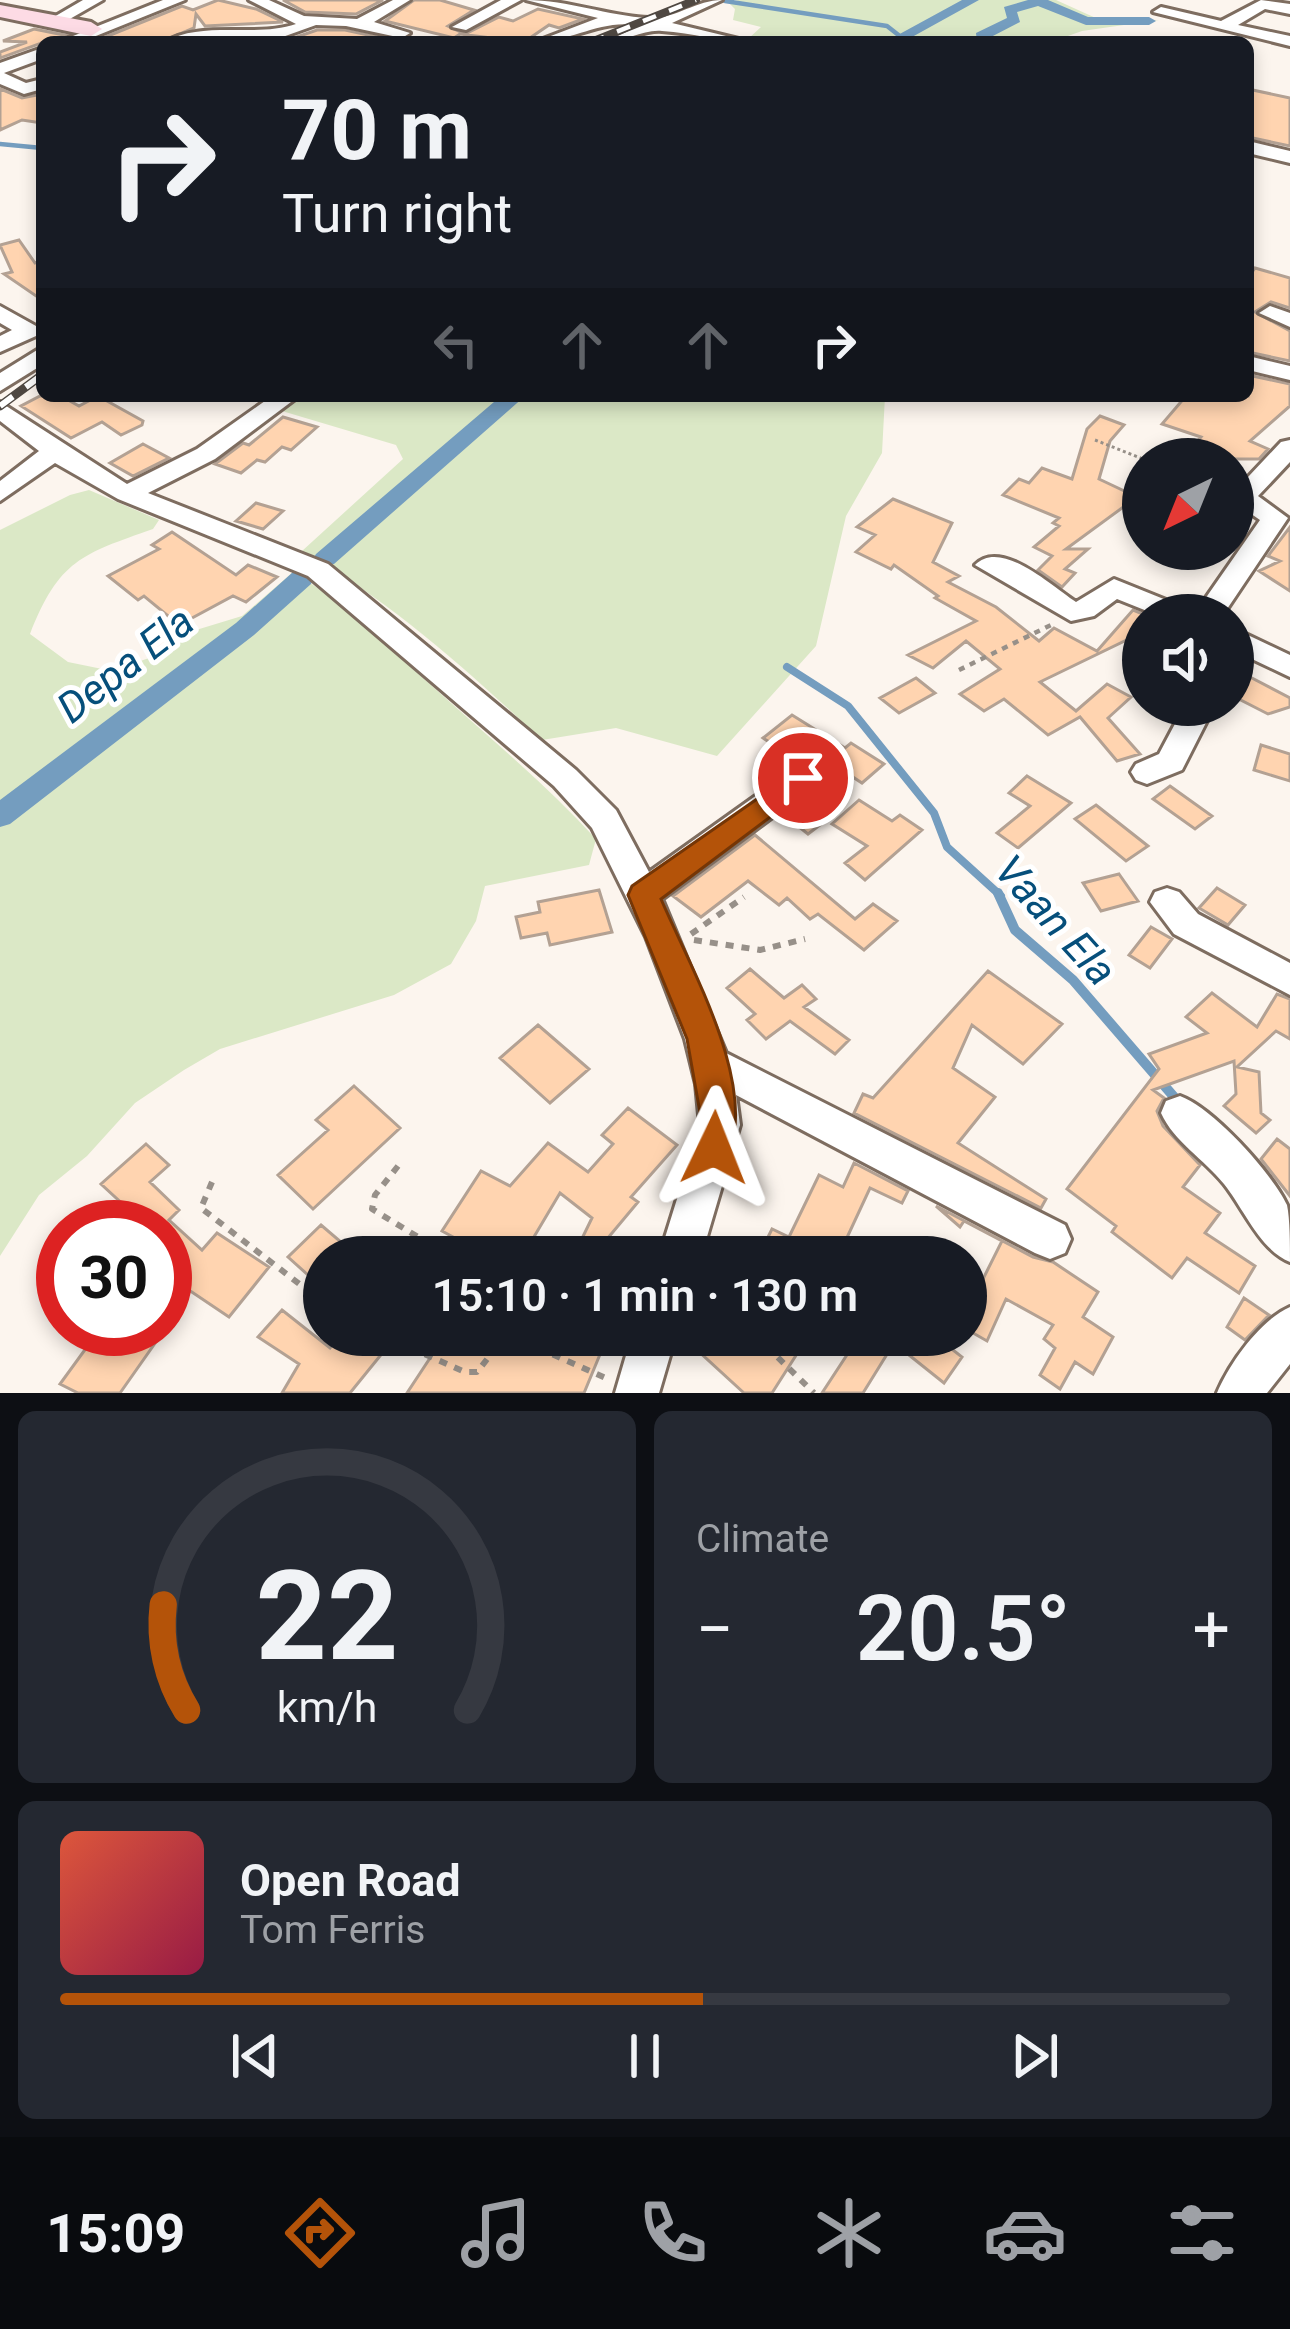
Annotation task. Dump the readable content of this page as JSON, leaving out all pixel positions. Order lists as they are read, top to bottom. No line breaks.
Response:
{"water":["Depa Ela","Vaan Ela"],"north":"bottom left","page":{"turn":["70 m","Turn right"],"limit":"30","trip":"15:10 · 1 min · 130 m","tile":"Climate","heat":["−","20.5°","+"],"song":["Open Road","Tom Ferris"],"tabs":"15:09","gauge":["22","km/h"]}}
